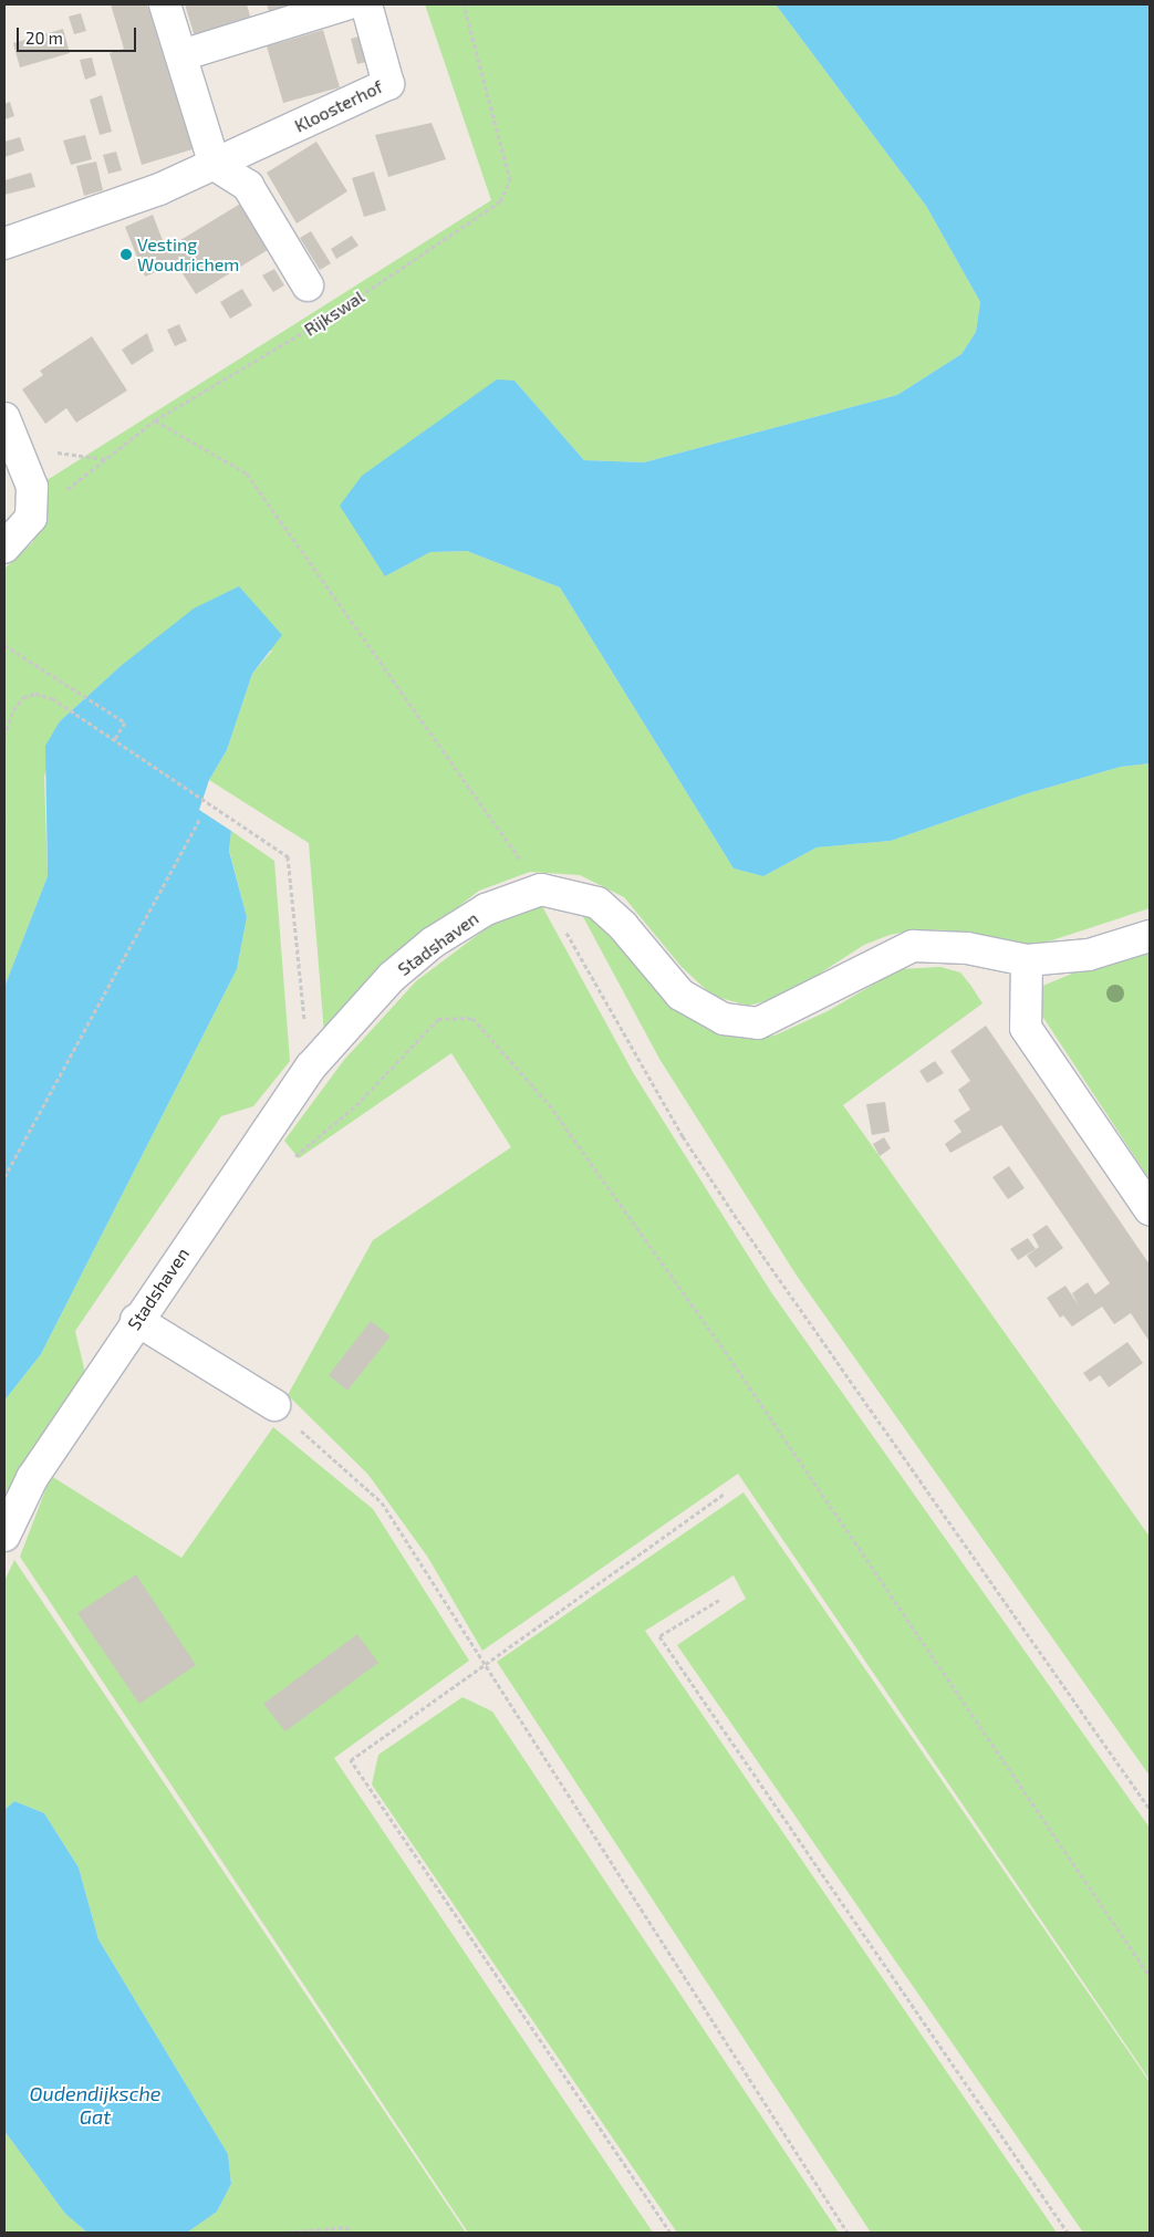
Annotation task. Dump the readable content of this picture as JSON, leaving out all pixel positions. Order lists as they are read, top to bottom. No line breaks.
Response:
{"streets":{"street":["Kloosterhof","Stadshaven"],"path":["Rijkswal"]},"water":["Oudendijksche Gat"],"places":["Vesting Woudrichem"],"scale_bar":"20 m"}
